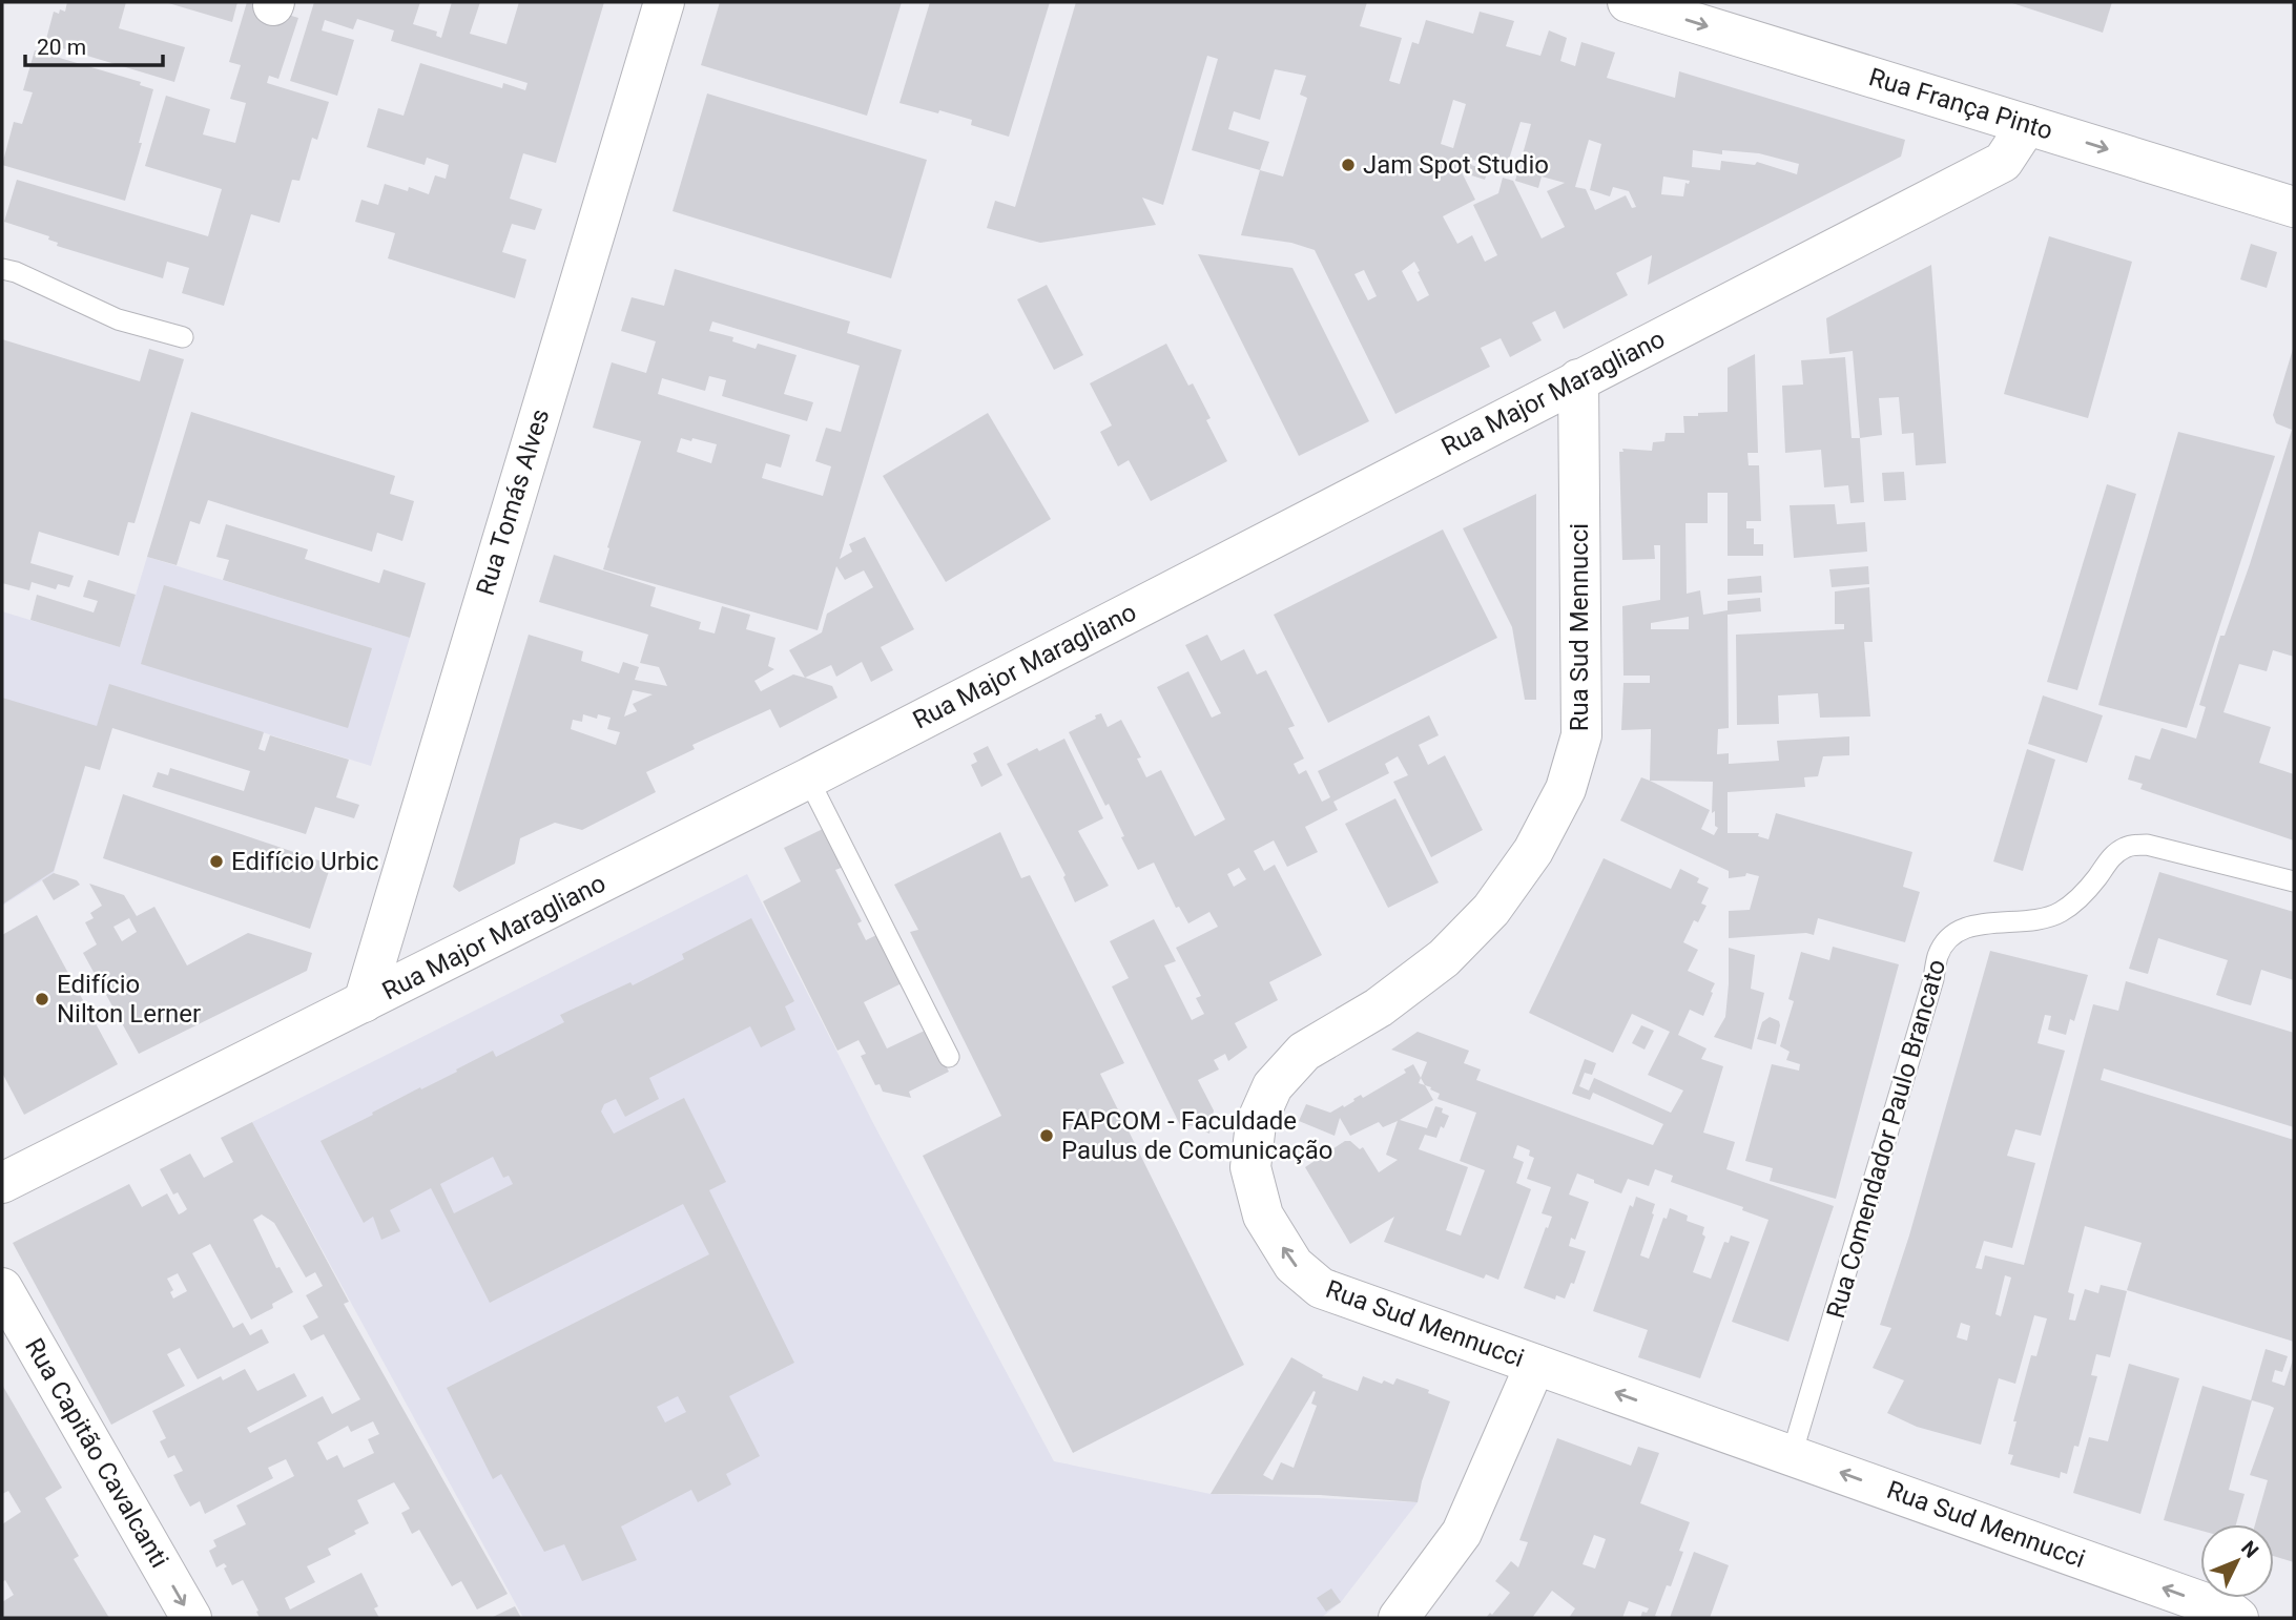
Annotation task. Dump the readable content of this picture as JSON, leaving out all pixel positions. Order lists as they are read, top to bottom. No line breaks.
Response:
{"streets":{"street":["Rua França Pinto","Rua Major Maragliano","Rua Tomás Alves","Rua Sud Mennucci","Rua Capitão Cavalcanti"],"lane":["Rua Comendador Paulo Brancato"]},"crossings":[["Rua França Pinto","Rua Major Maragliano"],["Rua Major Maragliano","Rua Tomás Alves"],["Rua Major Maragliano","Rua Sud Mennucci"],["Rua Sud Mennucci","Rua Comendador Paulo Brancato"]],"one_way":["Rua França Pinto","Rua Capitão Cavalcanti"],"places":["Jam Spot Studio","Edifício Urbic","Edifício Nilton Lerner","FAPCOM - Faculdade Paulus de Comunicação"],"scale_bar":"20 m","north":"top right"}
